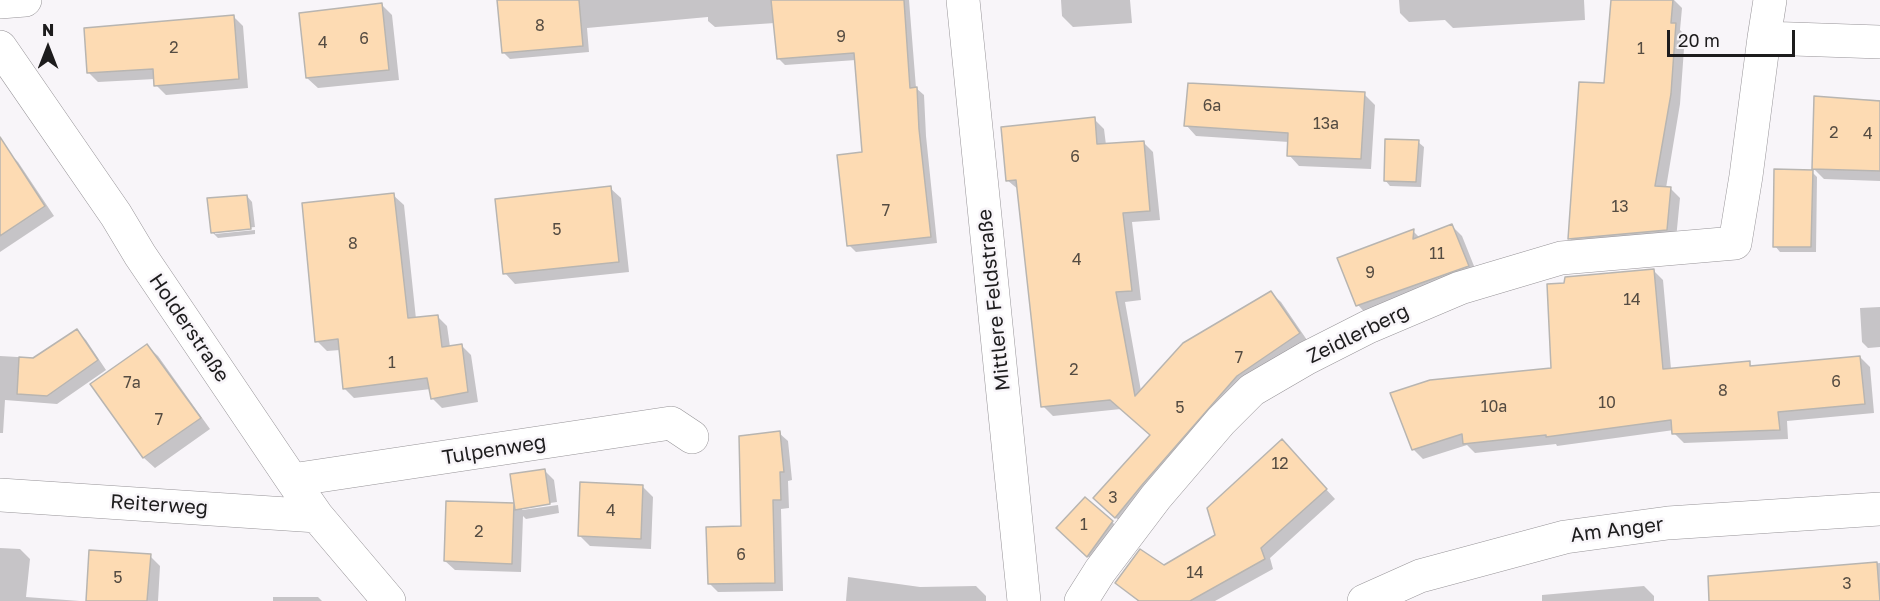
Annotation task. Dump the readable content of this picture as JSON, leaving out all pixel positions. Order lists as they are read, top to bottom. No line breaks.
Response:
{"streets":{"street":["Mittlere Feldstraße","Holderstraße","Zeidlerberg","Tulpenweg","Reiterweg","Am Anger"]},"crossings":[["Holderstraße","Tulpenweg"],["Holderstraße","Reiterweg"]],"house_numbers":["8","9","6","4","2","1","6a","13a","2","4","6","13","7","5","8","11","4","9","14","7","1","2","6","7a","8","10","10a","5","7","12","3","4","1","2","6","14","5","3"],"scale_bar":"20 m","north":"top"}
